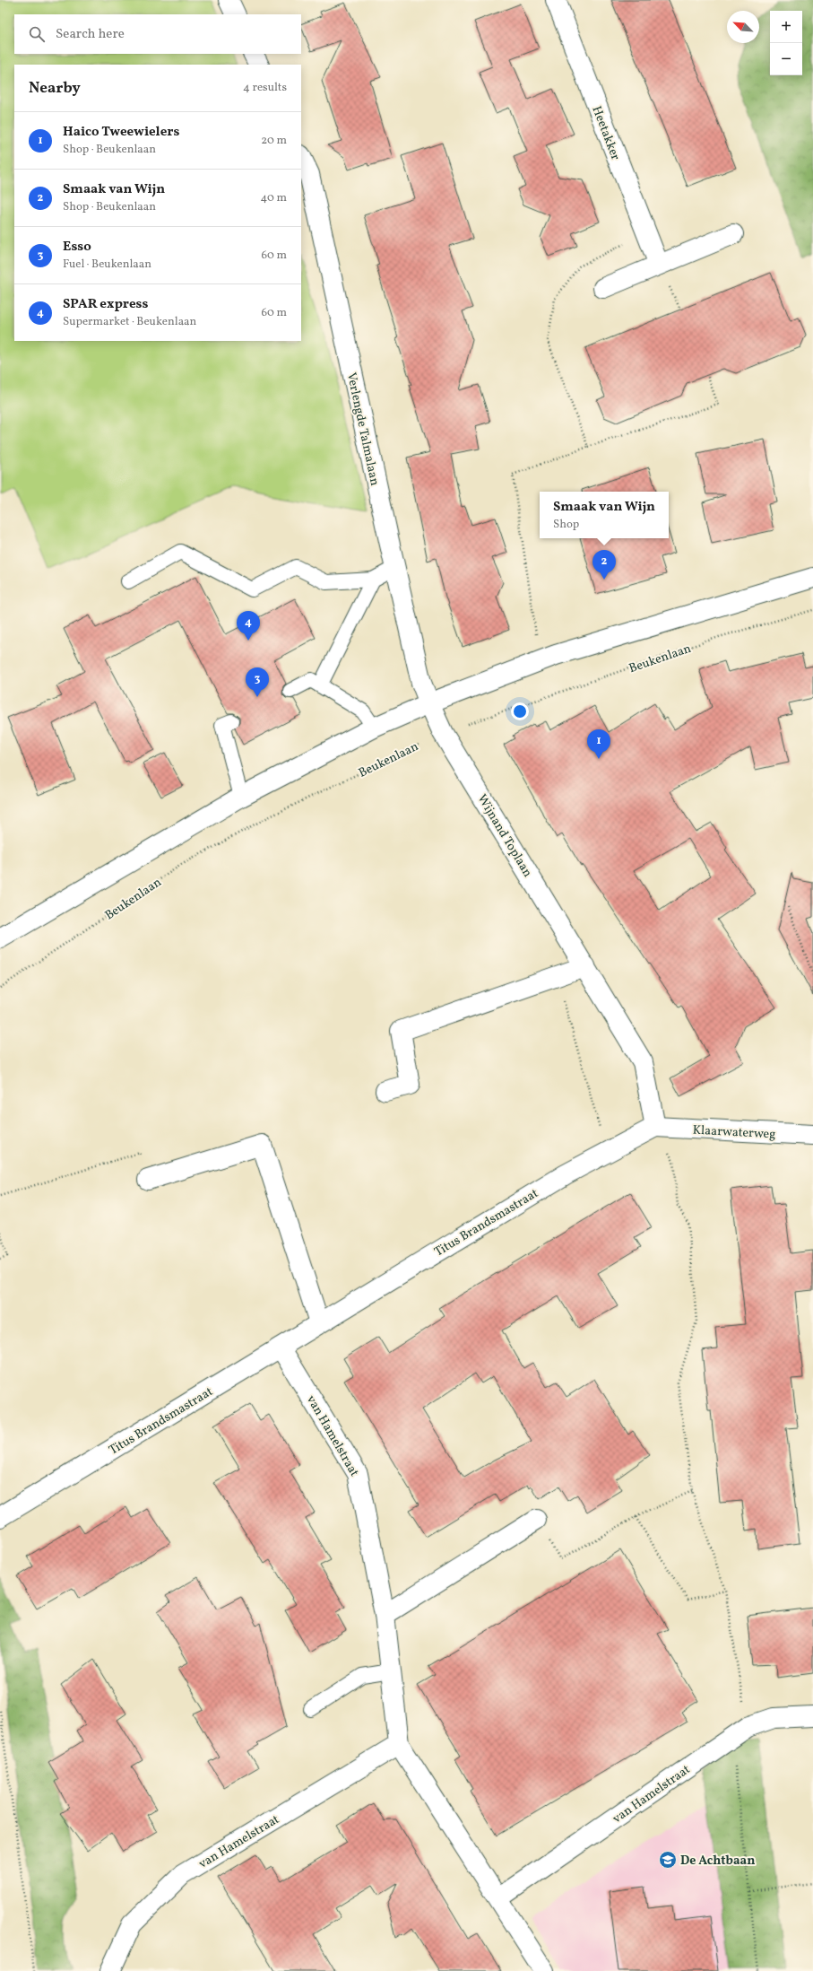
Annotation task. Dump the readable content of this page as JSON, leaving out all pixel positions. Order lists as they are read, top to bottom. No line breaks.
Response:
{"streets":{"street":["Heetakker","Verlengde Talmalaan","Wijnand Toplaan","Klaarwaterweg","Titus Brandsmastraat","van Hamelstraat"],"path":["Beukenlaan"]},"crossings":[["Verlengde Talmalaan","Wijnand Toplaan"],["Beukenlaan","Wijnand Toplaan"],["Wijnand Toplaan","Klaarwaterweg"],["Wijnand Toplaan","Titus Brandsmastraat"],["Klaarwaterweg","Titus Brandsmastraat"],["Titus Brandsmastraat","van Hamelstraat"]],"places":{"school or university":["De Achtbaan"]},"north":"top left","page":{"map_buttons":["+","−"],"search":"Search here","heading":["Nearby","4 results"],"list":[{"mark":"1","name":"Haico Tweewielers","note":"Shop · Beukenlaan","value":"20 m"},{"mark":"2","name":"Smaak van Wijn","note":"Shop · Beukenlaan","value":"40 m"},{"mark":"3","name":"Esso","note":"Fuel · Beukenlaan","value":"60 m"},{"mark":"4","name":"SPAR express","note":"Supermarket · Beukenlaan","value":"60 m"}],"popup":["Smaak van Wijn","Shop"],"pins":["2","4","3","1"]}}
